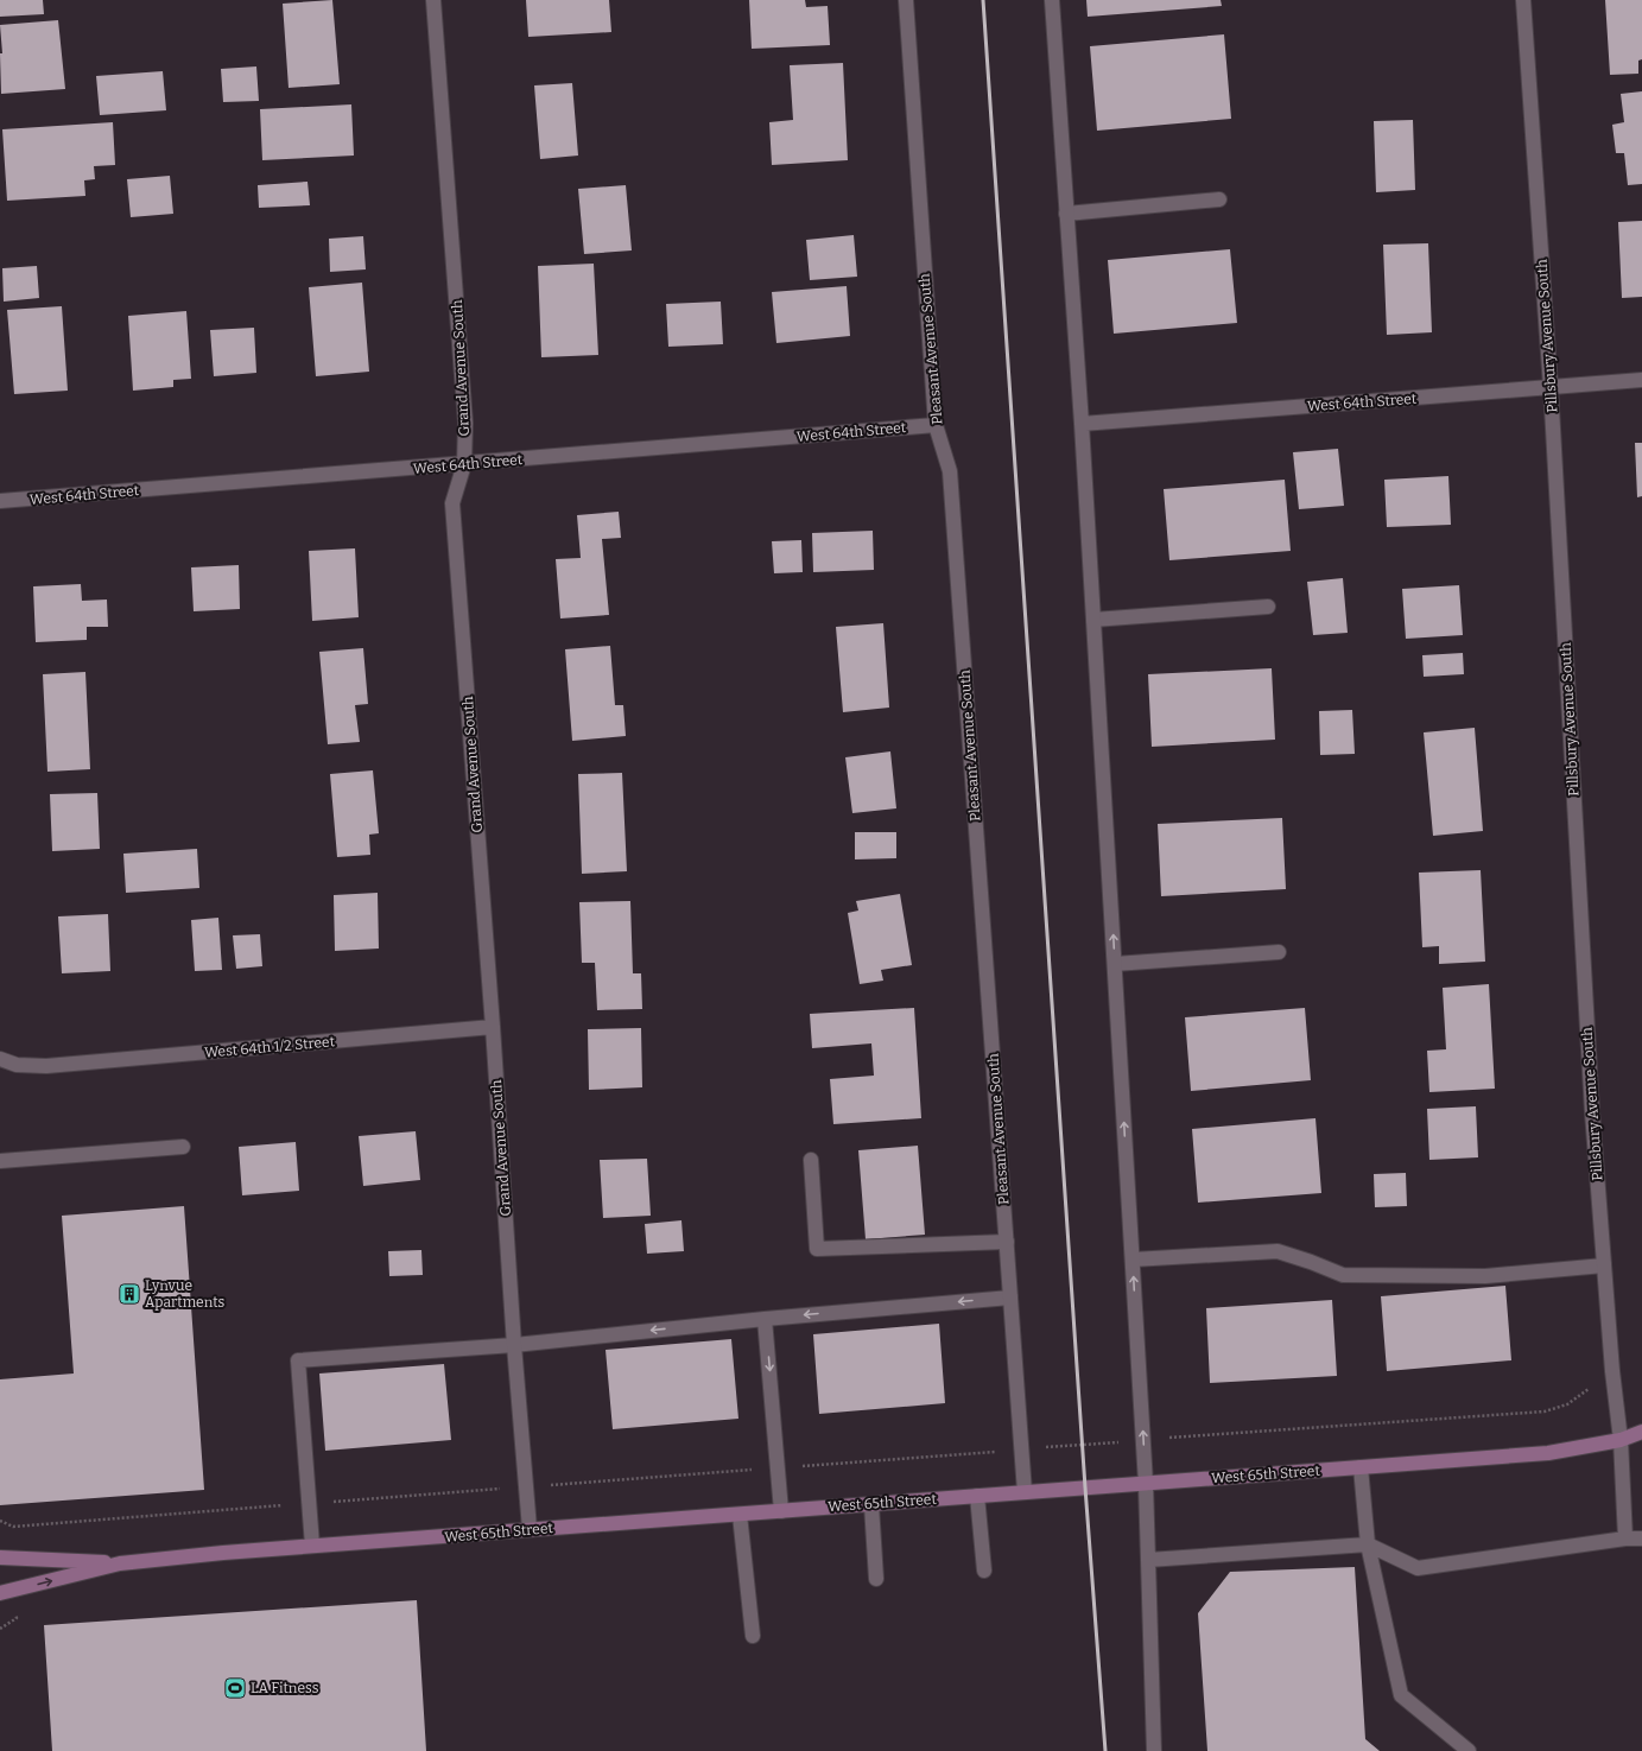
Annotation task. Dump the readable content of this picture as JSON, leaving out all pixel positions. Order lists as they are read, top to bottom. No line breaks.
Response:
{"streets":{"street":["Pillsbury Avenue South","Pleasant Avenue South","Grand Avenue South","West 64th Street","West 64th 1/2 Street","West 65th Street"]},"crossings":[["Pillsbury Avenue South","West 64th Street"],["Pillsbury Avenue South","West 65th Street"],["Pleasant Avenue South","West 64th Street"],["Pleasant Avenue South","West 65th Street"],["Grand Avenue South","West 64th Street"],["Grand Avenue South","West 64th 1/2 Street"],["Grand Avenue South","West 65th Street"]],"places":{"building":["Lynvue Apartments"],"sports":["LA Fitness"]}}
